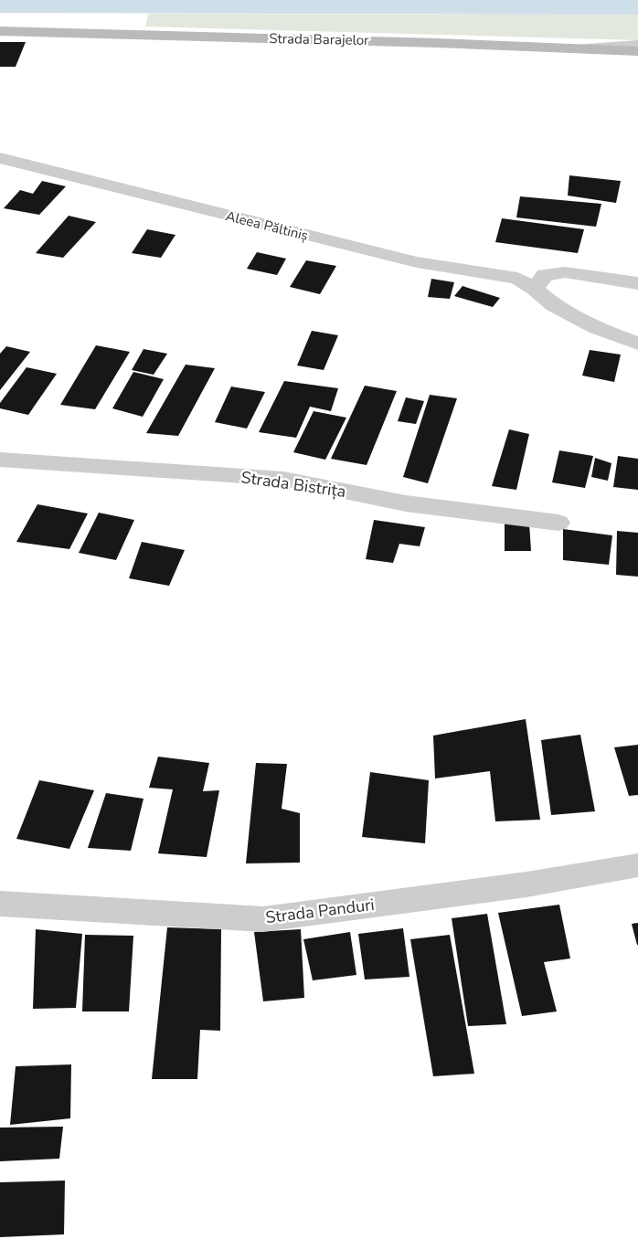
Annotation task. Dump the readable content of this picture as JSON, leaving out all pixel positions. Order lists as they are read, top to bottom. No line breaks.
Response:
{"streets":{"main road":["Strada Barajelor"],"street":["Aleea Păltiniș","Strada Bistrița","Strada Panduri"]}}
